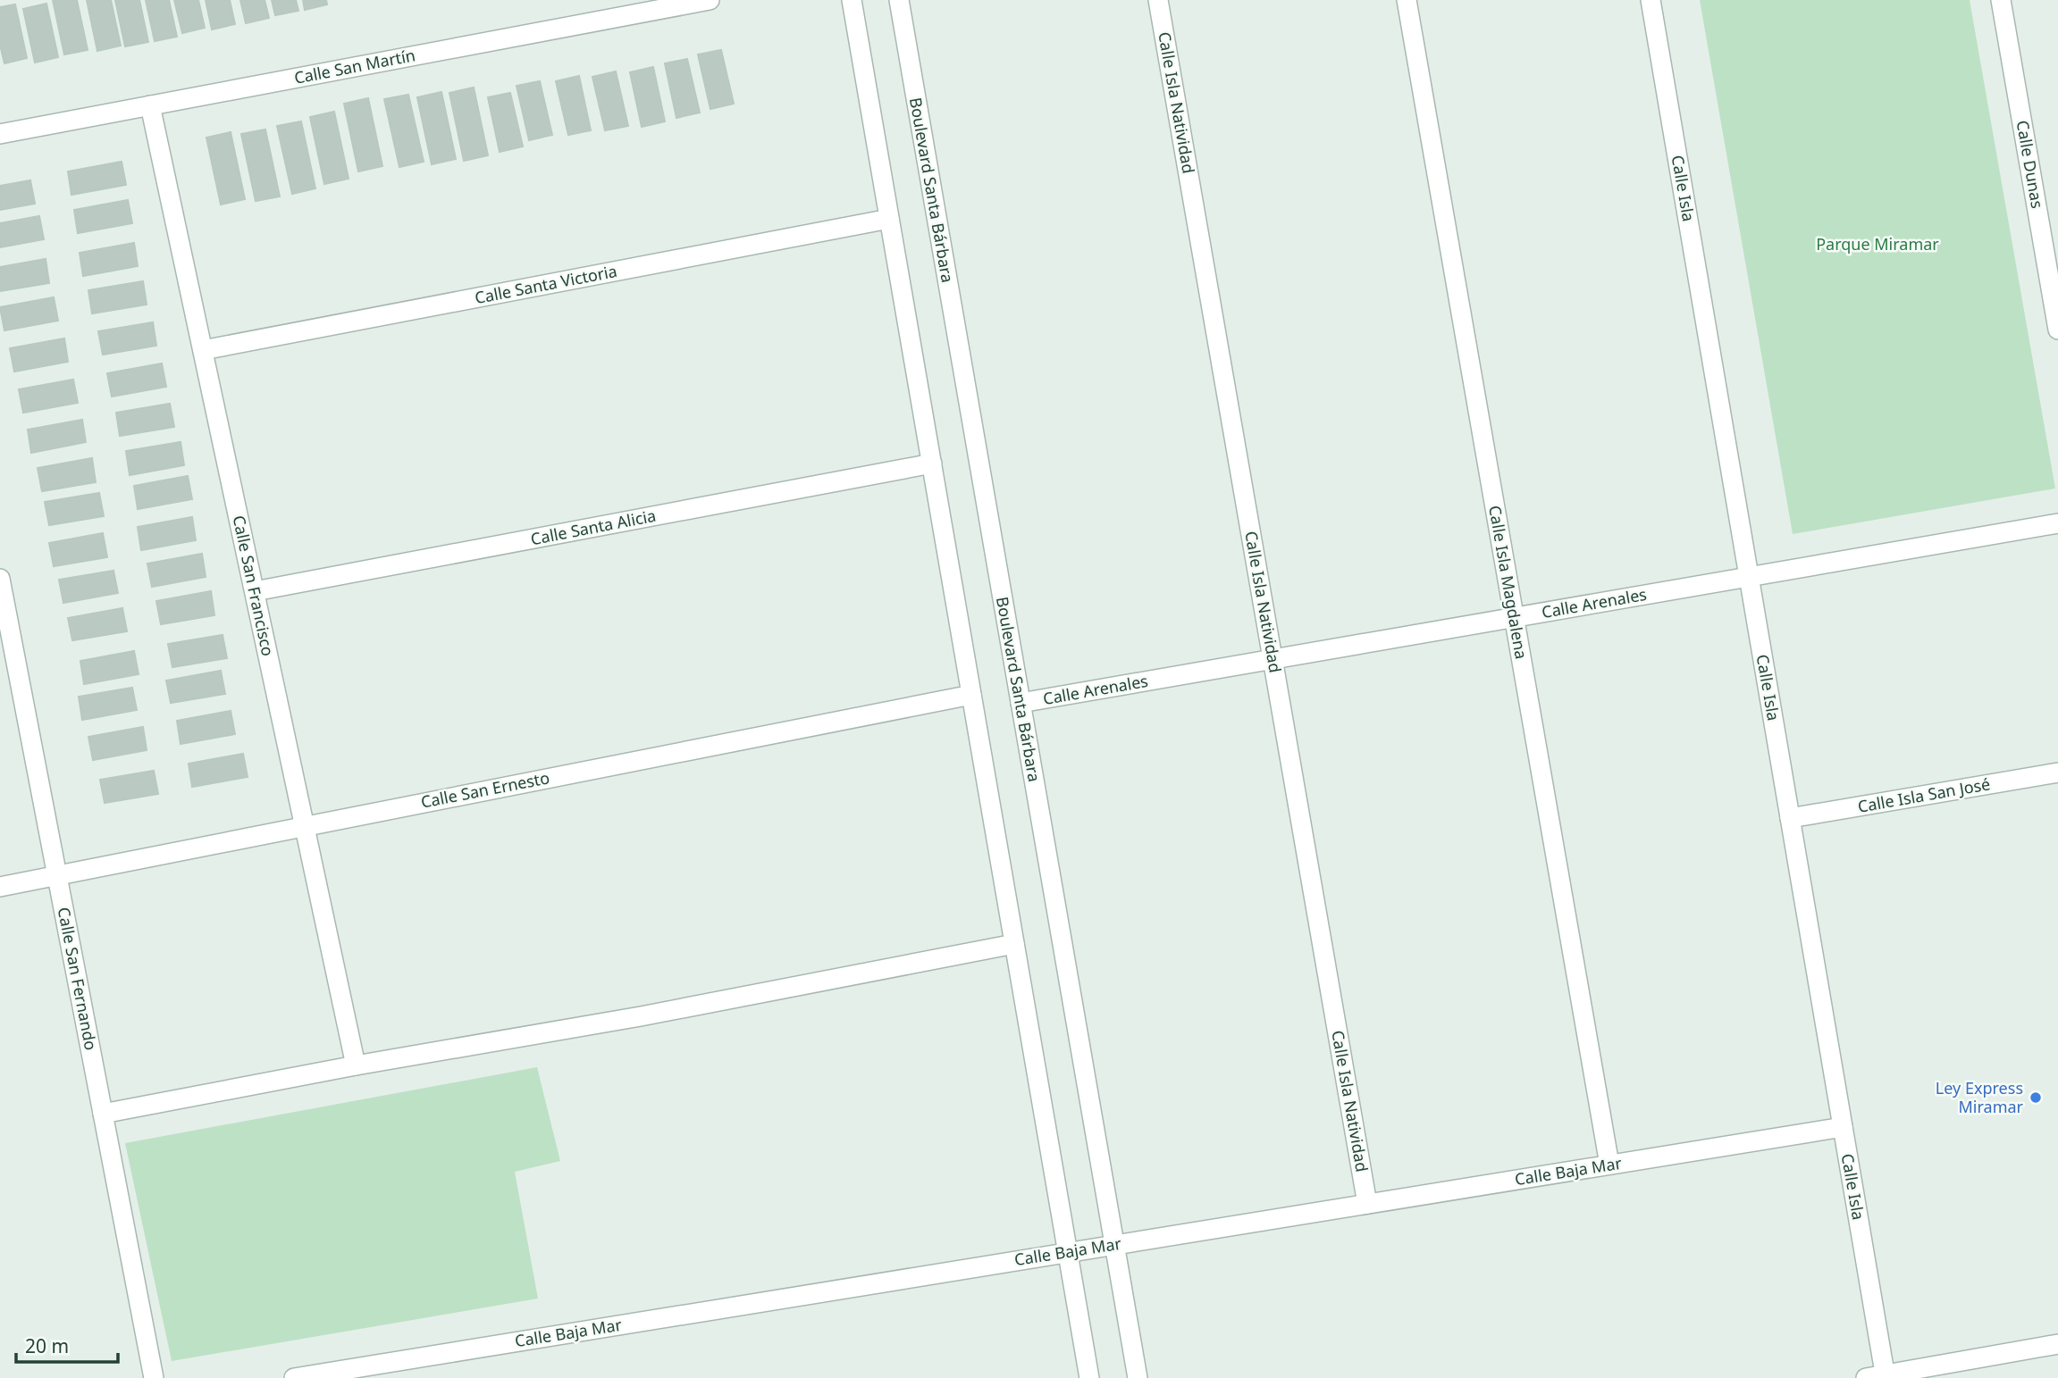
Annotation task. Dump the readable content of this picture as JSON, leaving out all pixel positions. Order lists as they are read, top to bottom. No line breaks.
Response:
{"streets":{"street":["Calle San Martín","Calle Isla Natividad","Calle Dunas","Calle Isla","Boulevard Santa Bárbara","Calle Santa Victoria","Calle Santa Alicia","Calle Isla Magdalena","Calle San Francisco","Calle Arenales","Calle San Ernesto","Calle Isla San José","Calle San Fernando","Calle Baja Mar"]},"crossings":[["Calle San Martín","Calle San Francisco"],["Calle Isla Natividad","Calle Arenales"],["Calle Isla Natividad","Calle Baja Mar"],["Calle Isla","Calle Arenales"],["Calle Isla","Calle Isla San José"],["Calle Isla","Calle Baja Mar"],["Boulevard Santa Bárbara","Calle Arenales"],["Boulevard Santa Bárbara","Calle Baja Mar"],["Calle Santa Victoria","Calle San Francisco"],["Calle Santa Alicia","Calle San Francisco"],["Calle Isla Magdalena","Calle Arenales"],["Calle Isla Magdalena","Calle Baja Mar"],["Calle San Francisco","Calle San Ernesto"],["Calle San Ernesto","Calle San Fernando"]],"parks":["Parque Miramar"],"places":["Ley Express Miramar"],"scale_bar":"20 m"}
